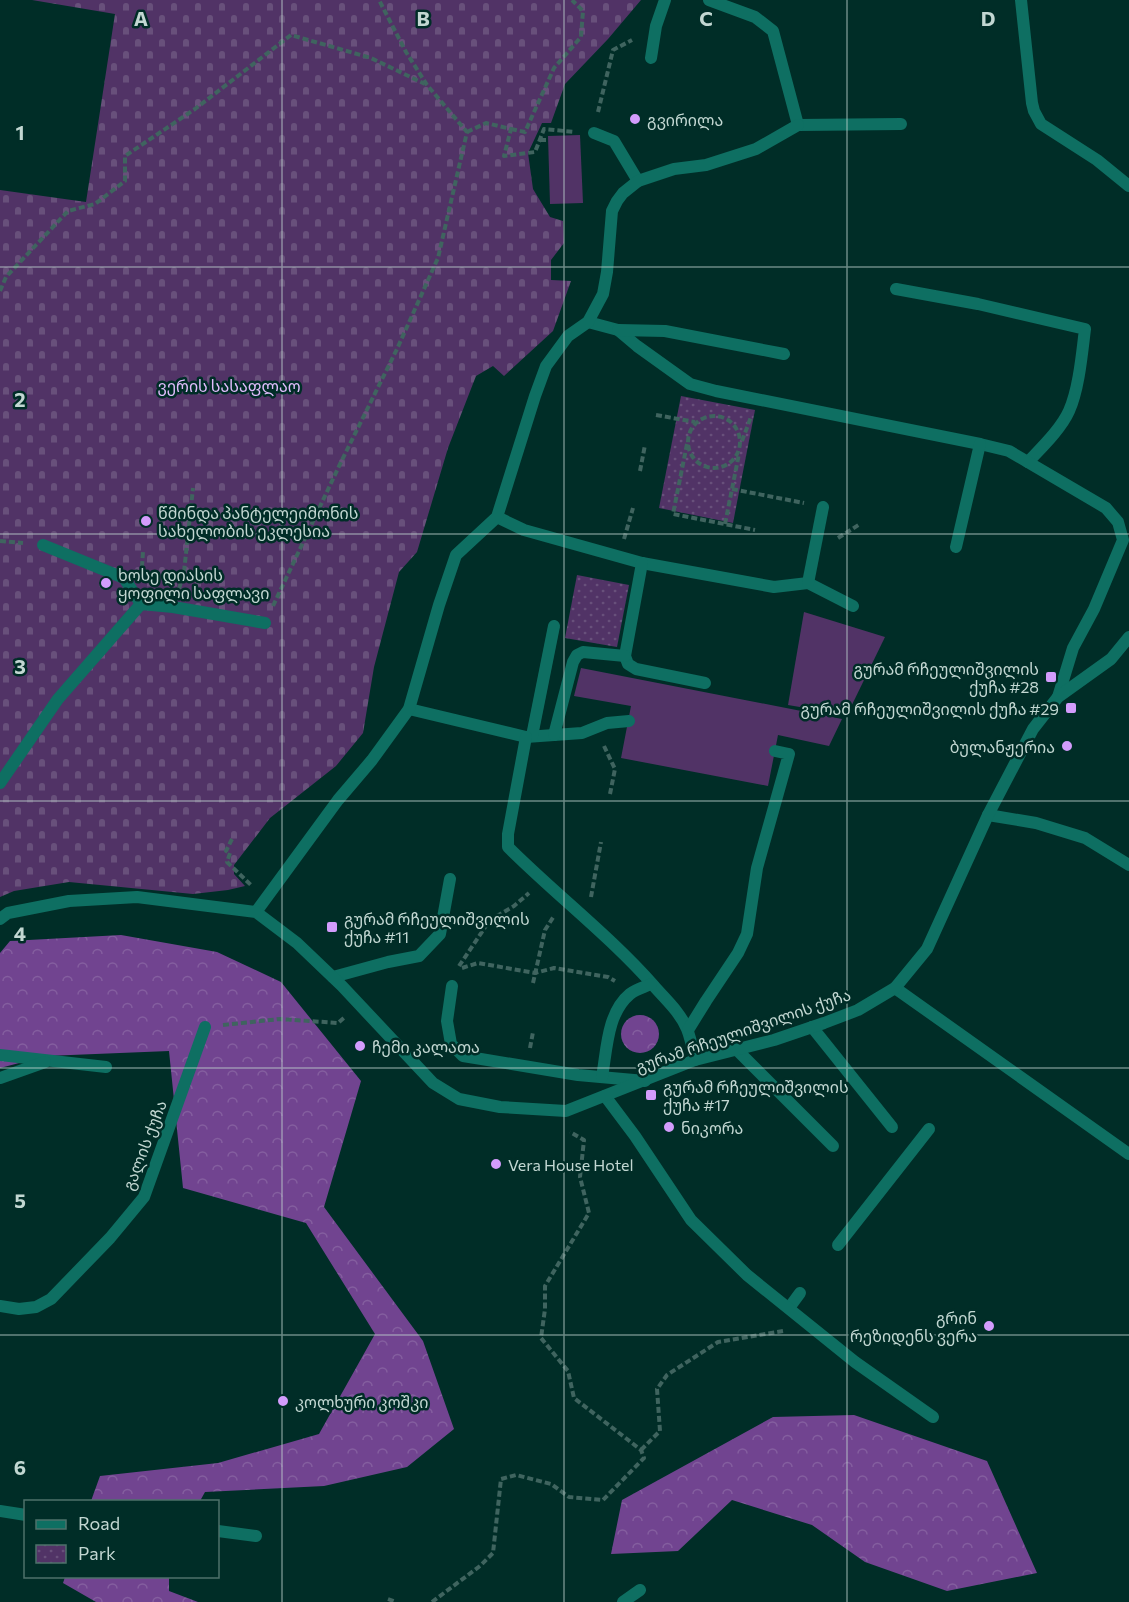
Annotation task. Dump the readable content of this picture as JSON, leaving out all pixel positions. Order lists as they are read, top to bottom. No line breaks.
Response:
{"streets":{"street":["გურამ რჩეულიშვილის ქუჩა","გალის ქუჩა"]},"parks":["ვერის სასაფლაო"],"places":{"other":["გვირილა","წმინდა პანტელეიმონის სახელობის ეკლესია","ხოსე დიასის ყოფილი საფლავი","ბულანჟერია","ჩემი კალათა","ნიკორა","Vera House Hotel","გრინ რეზიდენს ვერა","კოლხური კოშკი"],"transit":["გურამ რჩეულიშვილის ქუჩა #28","გურამ რჩეულიშვილის ქუჩა #29","გურამ რჩეულიშვილის ქუჩა #11","გურამ რჩეულიშვილის ქუჩა #17"]},"legend":["Road","Park"],"grid":{"columns":["A","B","C","D"],"rows":["1","2","3","4","5","6"]}}
